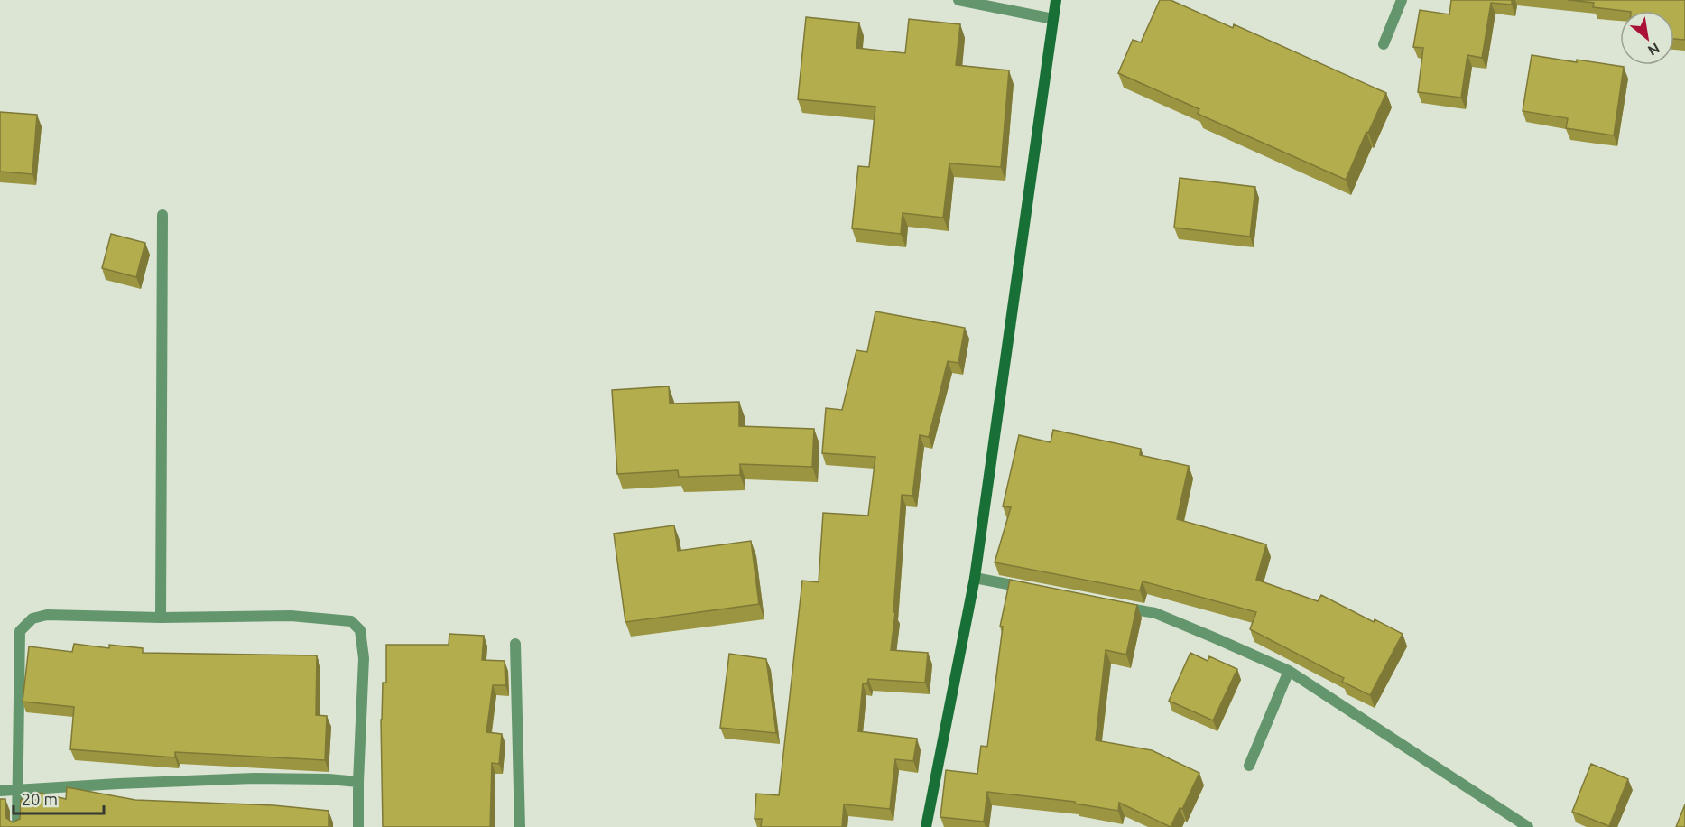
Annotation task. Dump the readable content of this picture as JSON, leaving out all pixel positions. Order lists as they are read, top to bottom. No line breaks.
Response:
{"scale_bar":"20 m","north":"bottom right"}
